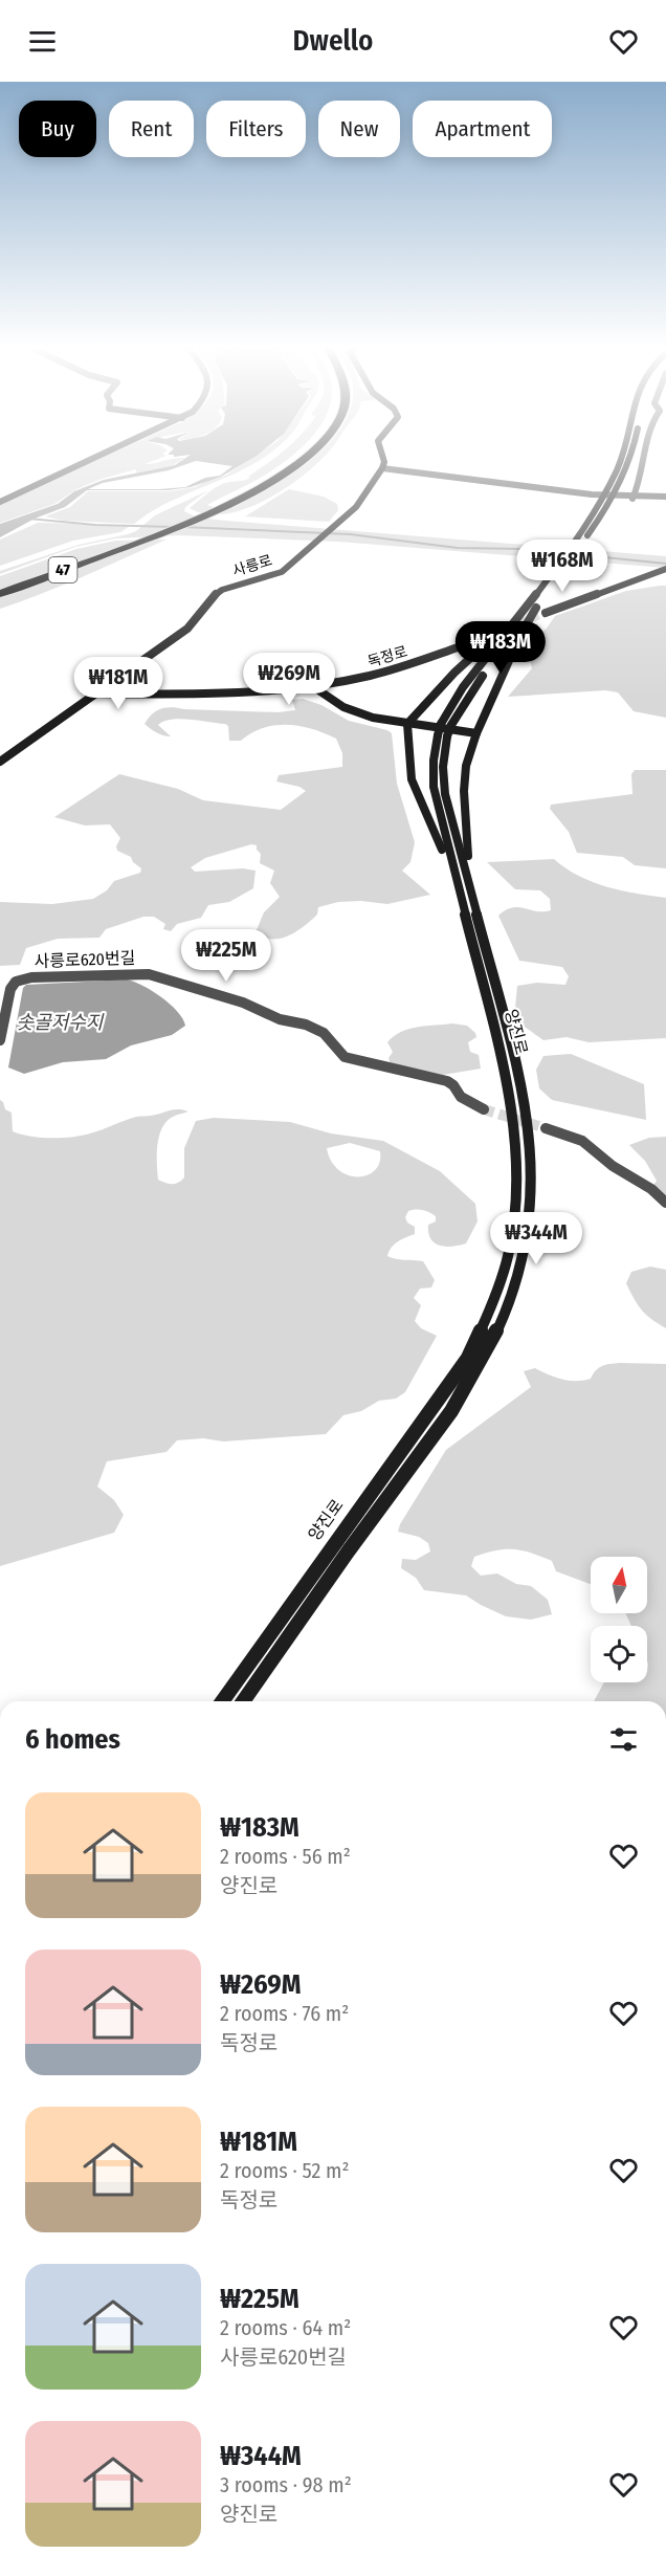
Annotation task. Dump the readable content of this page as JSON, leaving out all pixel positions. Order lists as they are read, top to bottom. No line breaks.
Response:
{"streets":{"highway":["47"],"main road":["사릉로","독정로","양진로"],"street":["사릉로620번길"]},"crossings":[["사릉로","독정로"]],"water":["솟골저수지"],"north":"top","page":{"header":"Dwello","chip":["Buy","Rent","Filters","New","Apartment"],"price":["₩168M","₩183M","₩269M","₩181M","₩225M","₩344M"],"heading":"6 homes","list":[{"name":"₩183M","note":"2 rooms · 56 m² · 양진로"},{"name":"₩269M","note":"2 rooms · 76 m² · 독정로"},{"name":"₩181M","note":"2 rooms · 52 m² · 독정로"},{"name":"₩225M","note":"2 rooms · 64 m² · 사릉로620번길"},{"name":"₩344M","note":"3 rooms · 98 m² · 양진로"}]}}
